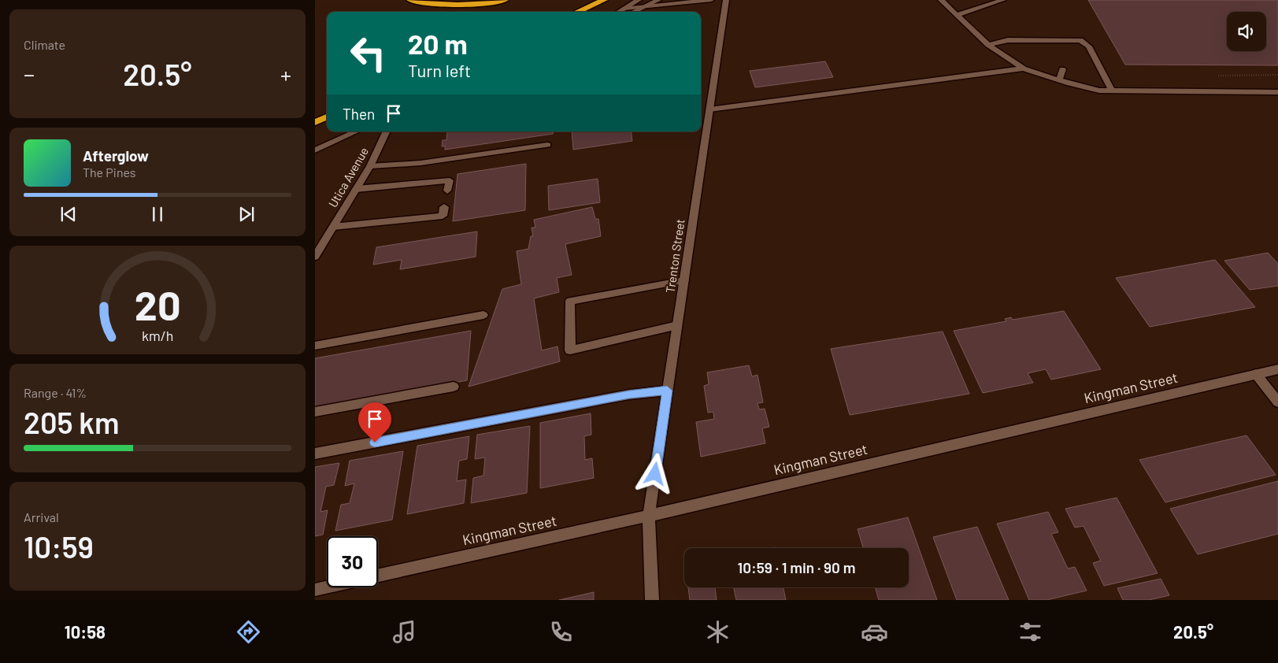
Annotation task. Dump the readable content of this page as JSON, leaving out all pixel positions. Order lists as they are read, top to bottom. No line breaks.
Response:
{"streets":{"street":["Utica Avenue","Trenton Street","Kingman Street"]},"crossings":[["Trenton Street","Kingman Street"]],"page":{"tile":["Climate",["Range · 41%","205 km"],["Arrival","10:59"]],"turn":["20 m","Turn left"],"heat":["−","20.5°","+"],"then":"Then","song":["Afterglow","The Pines"],"limit":"30","trip":"10:59 · 1 min · 90 m","tabs":["10:58","20.5°"],"gauge":["20","km/h"]}}
